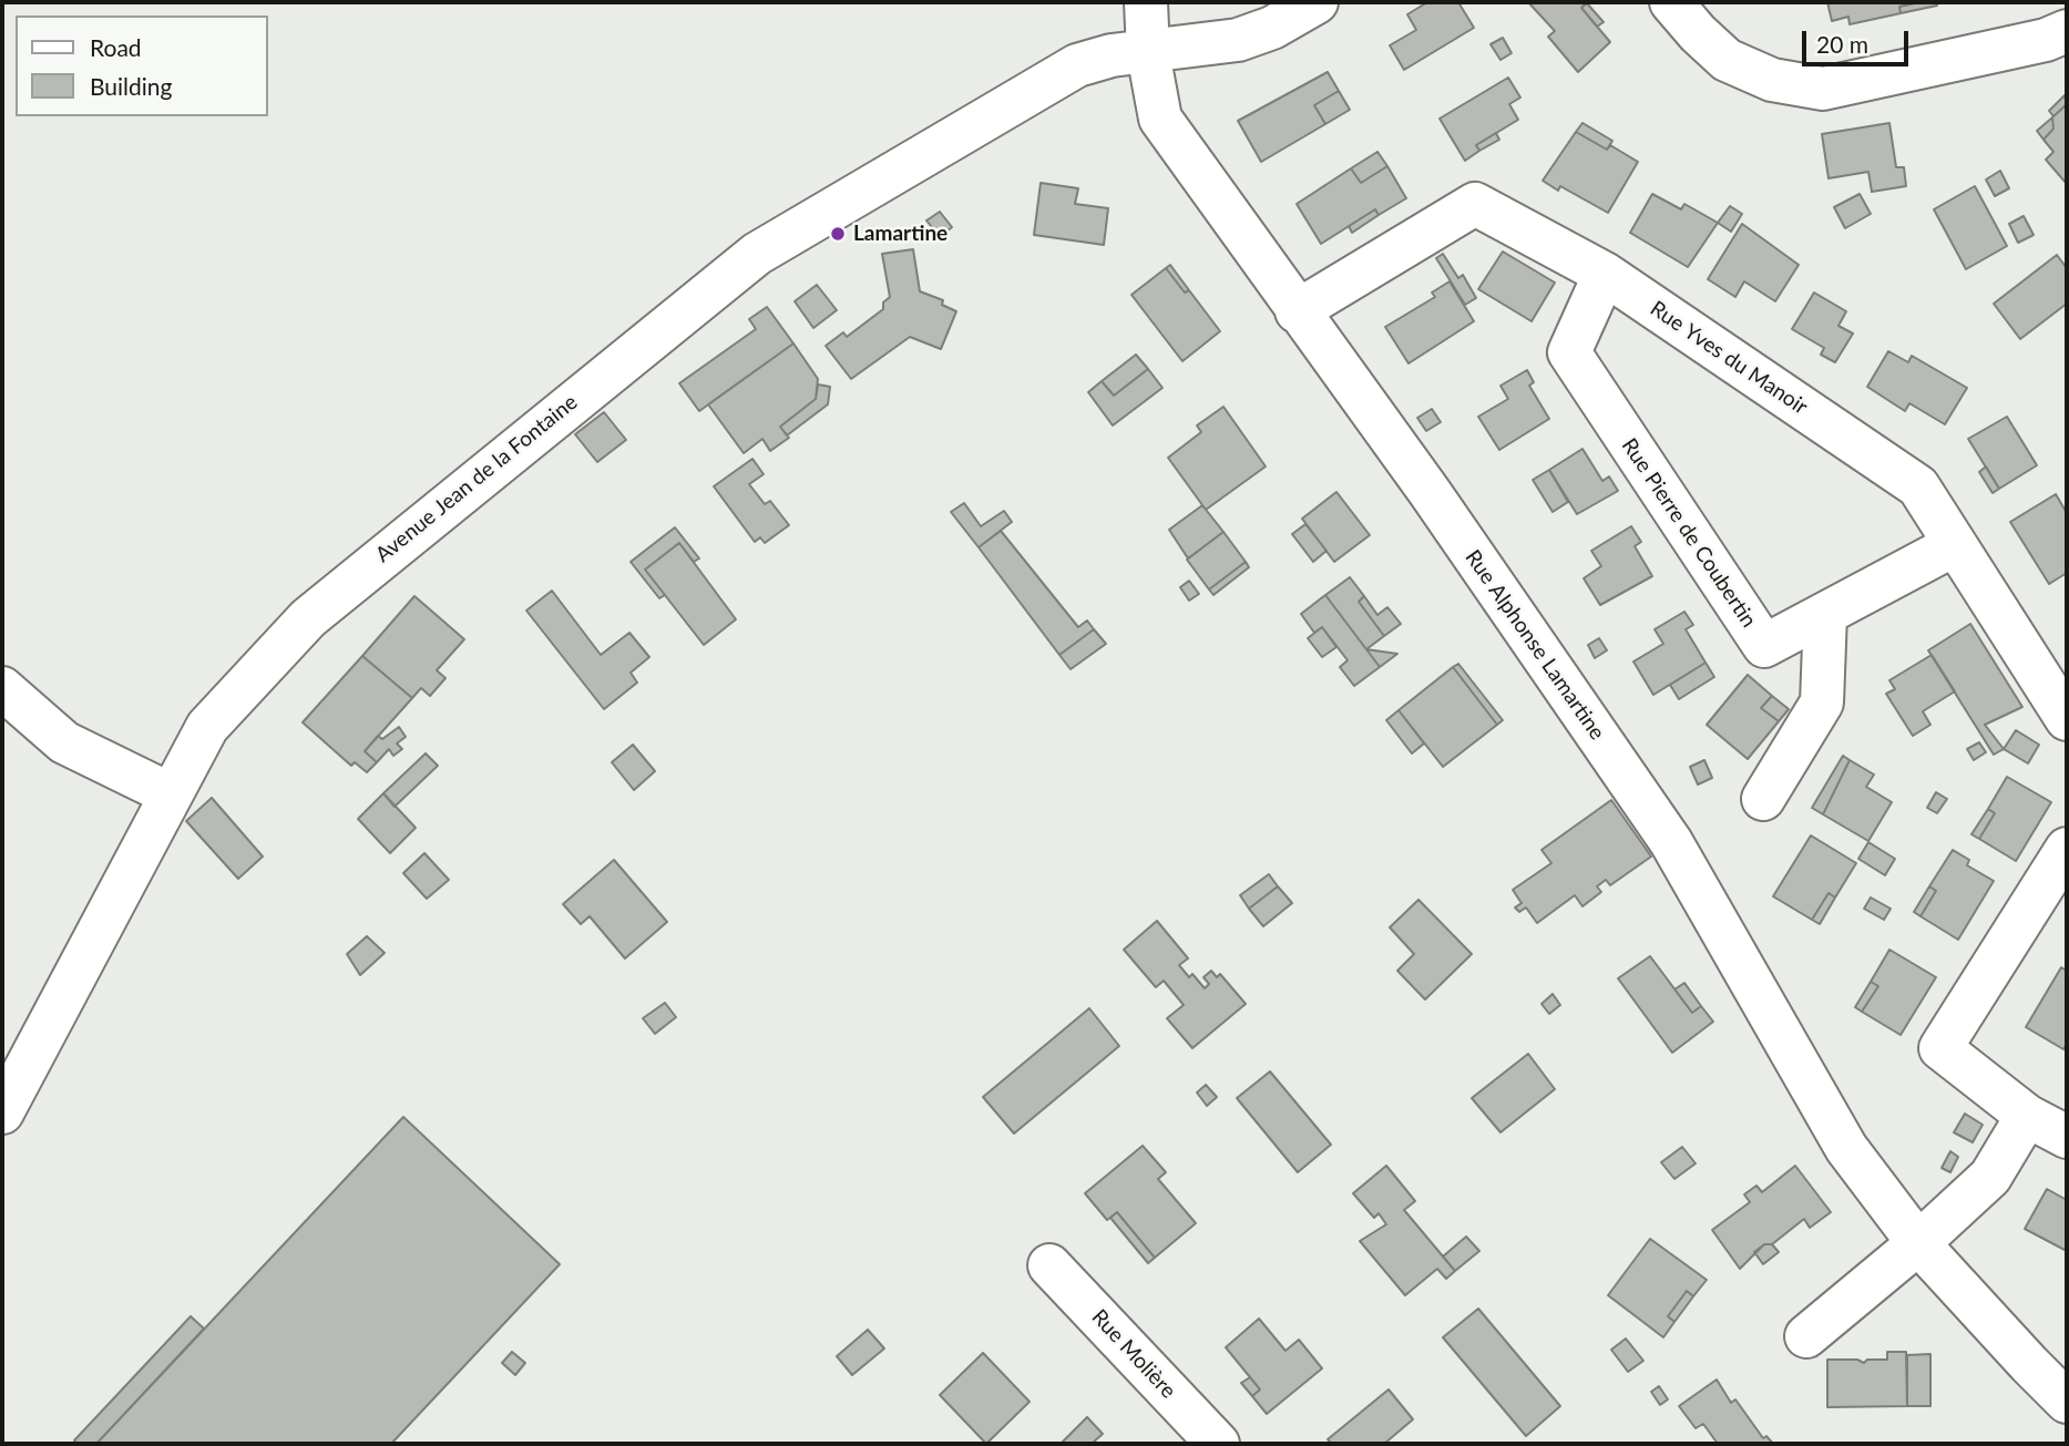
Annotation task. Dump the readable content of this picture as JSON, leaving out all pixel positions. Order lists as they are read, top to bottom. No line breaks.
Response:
{"streets":{"street":["Rue Yves du Manoir","Avenue Jean de la Fontaine","Rue Pierre de Coubertin","Rue Alphonse Lamartine","Rue Molière"]},"crossings":[["Rue Yves du Manoir","Rue Pierre de Coubertin"],["Rue Yves du Manoir","Rue Alphonse Lamartine"],["Avenue Jean de la Fontaine","Rue Alphonse Lamartine"]],"places":["Lamartine"],"legend":["Road","Building"],"scale_bar":"20 m"}
